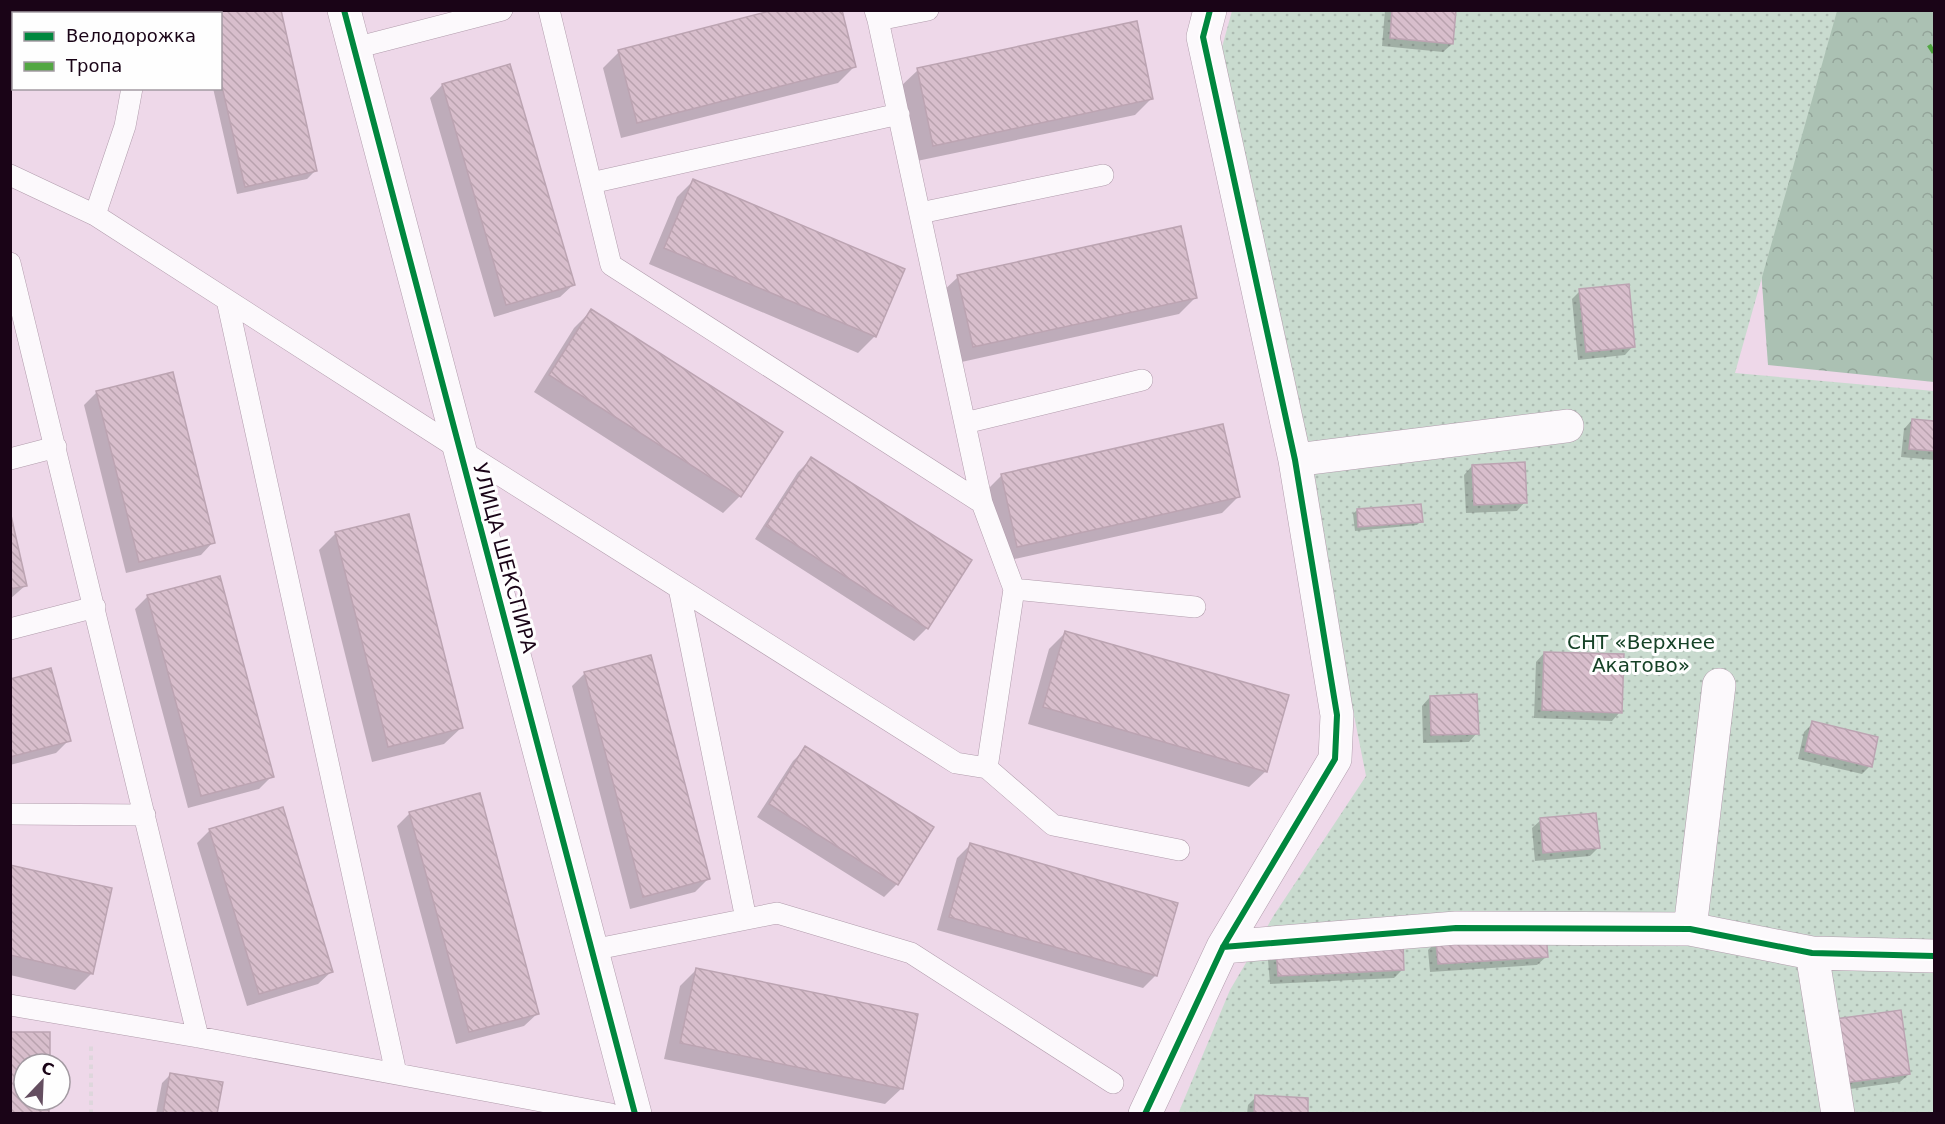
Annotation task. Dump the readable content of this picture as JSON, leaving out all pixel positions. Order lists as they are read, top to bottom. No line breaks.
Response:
{"streets":{"street":["УЛИЦА ШЕКСПИРА"]},"parks":["СНТ «Верхнее Акатово»"],"legend":["Велодорожка","Тропа"],"north":"top right"}
